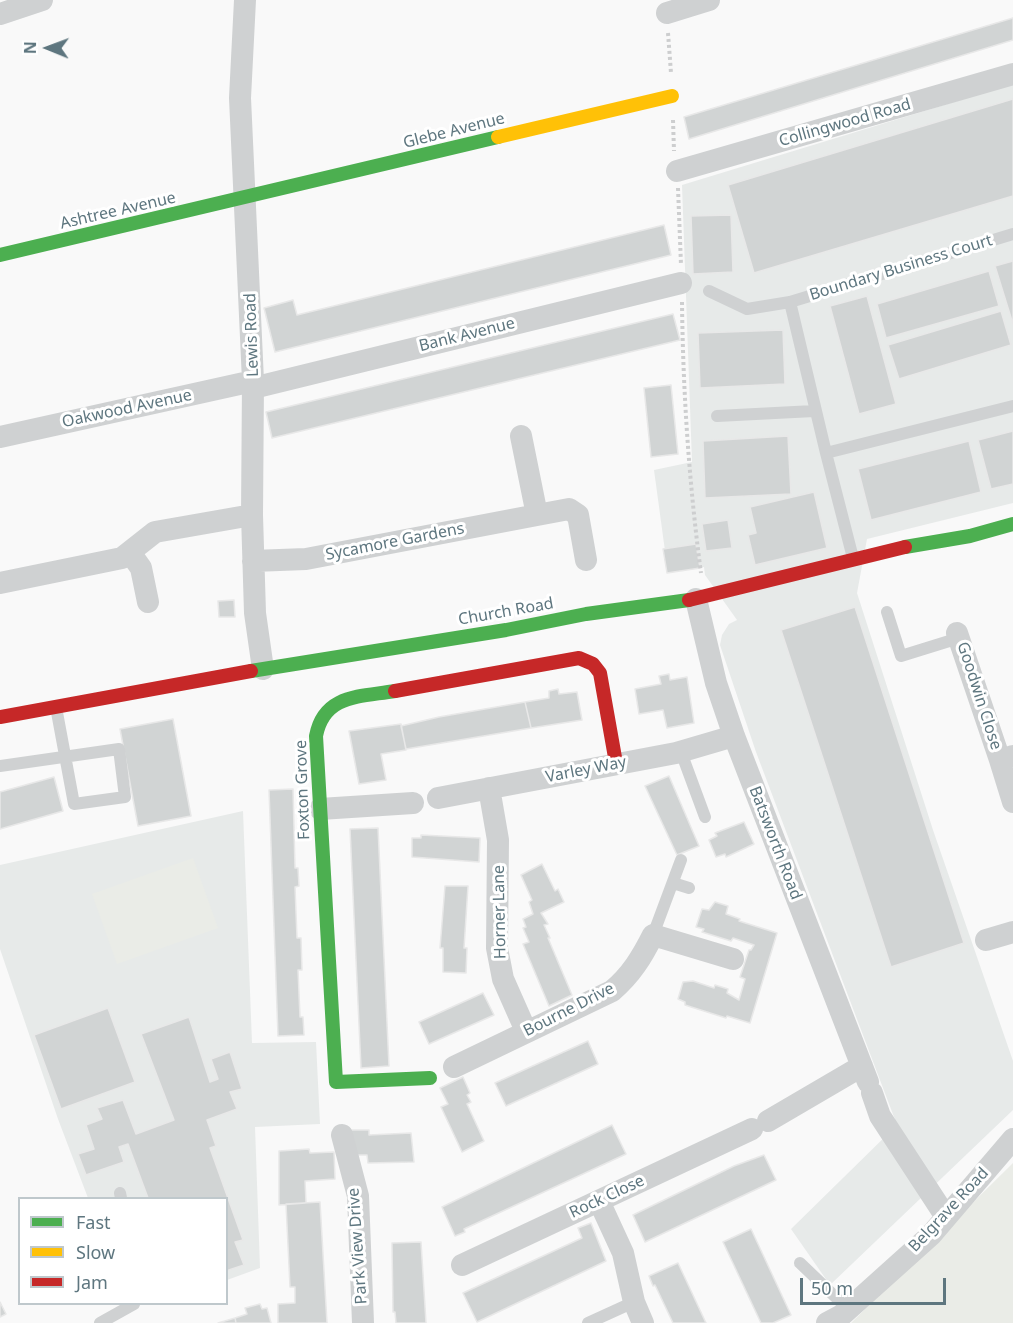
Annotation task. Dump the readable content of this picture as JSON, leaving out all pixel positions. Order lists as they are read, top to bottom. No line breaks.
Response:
{"streets":{"street":["Collingwood Road","Glebe Avenue","Ashtree Avenue","Lewis Road","Bank Avenue","Oakwood Avenue","Sycamore Gardens","Church Road","Goodwin Close","Varley Way","Foxton Grove","Batsworth Road","Horner Lane","Bourne Drive","Rock Close","Belgrave Road","Park View Drive"],"lane":["Boundary Business Court"]},"crossings":[["Glebe Avenue","Ashtree Avenue"],["Glebe Avenue","Lewis Road"],["Ashtree Avenue","Lewis Road"],["Boundary Business Court","Church Road"],["Lewis Road","Bank Avenue"],["Lewis Road","Oakwood Avenue"],["Lewis Road","Sycamore Gardens"],["Lewis Road","Church Road"],["Bank Avenue","Oakwood Avenue"],["Church Road","Batsworth Road"],["Varley Way","Foxton Grove"],["Varley Way","Batsworth Road"],["Varley Way","Horner Lane"],["Batsworth Road","Rock Close"],["Batsworth Road","Belgrave Road"],["Horner Lane","Bourne Drive"]],"legend":["Fast","Slow","Jam"],"scale_bar":"50 m","north":"left"}
